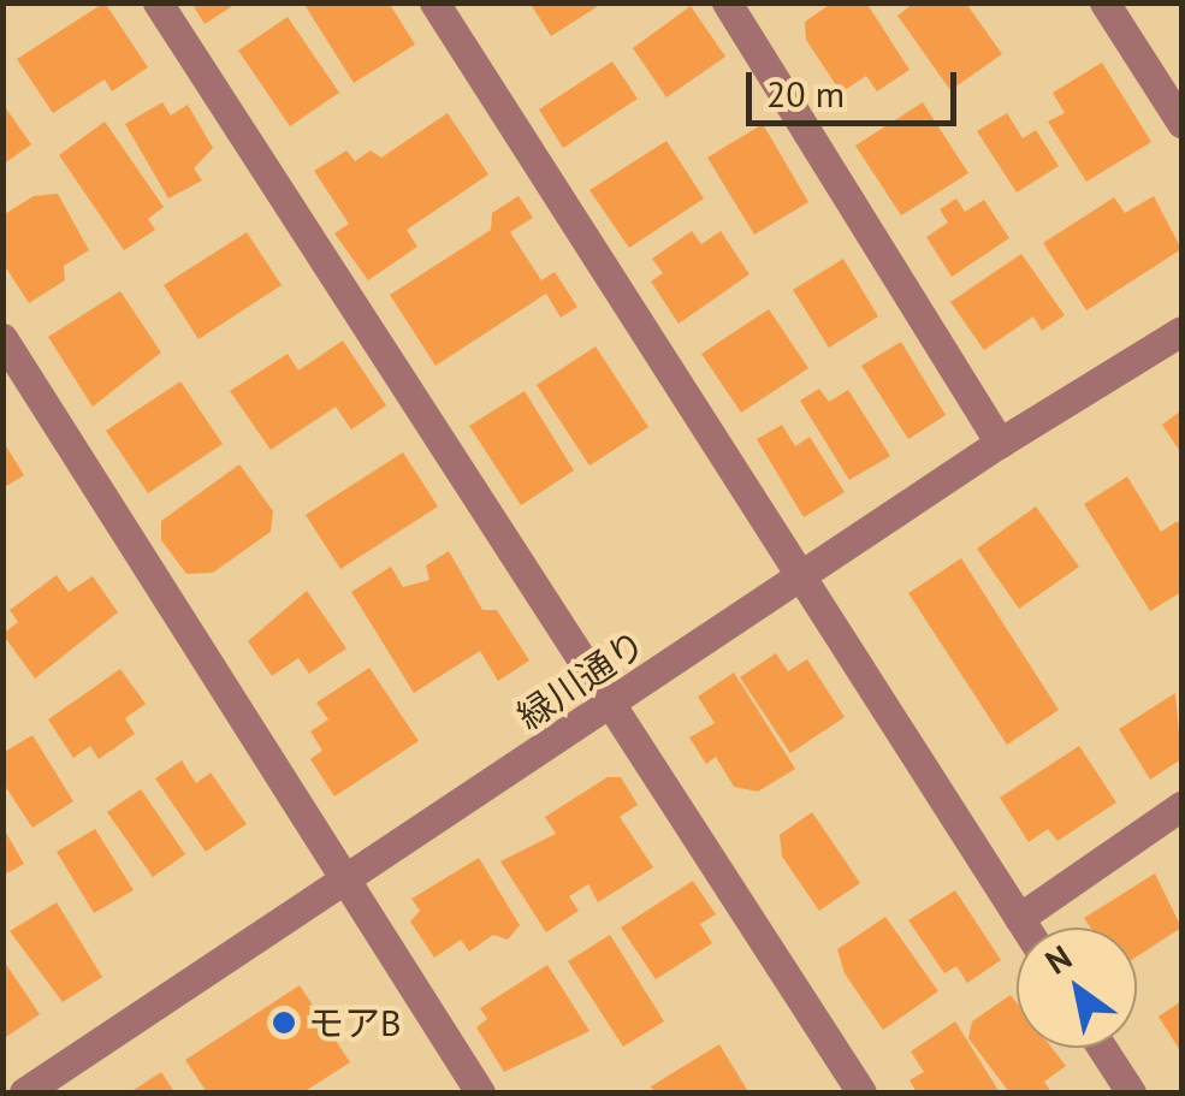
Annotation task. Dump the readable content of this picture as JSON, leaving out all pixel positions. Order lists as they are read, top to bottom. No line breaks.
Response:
{"streets":{"street":["緑川通り"]},"places":["モアB"],"scale_bar":"20 m","north":"top left"}
